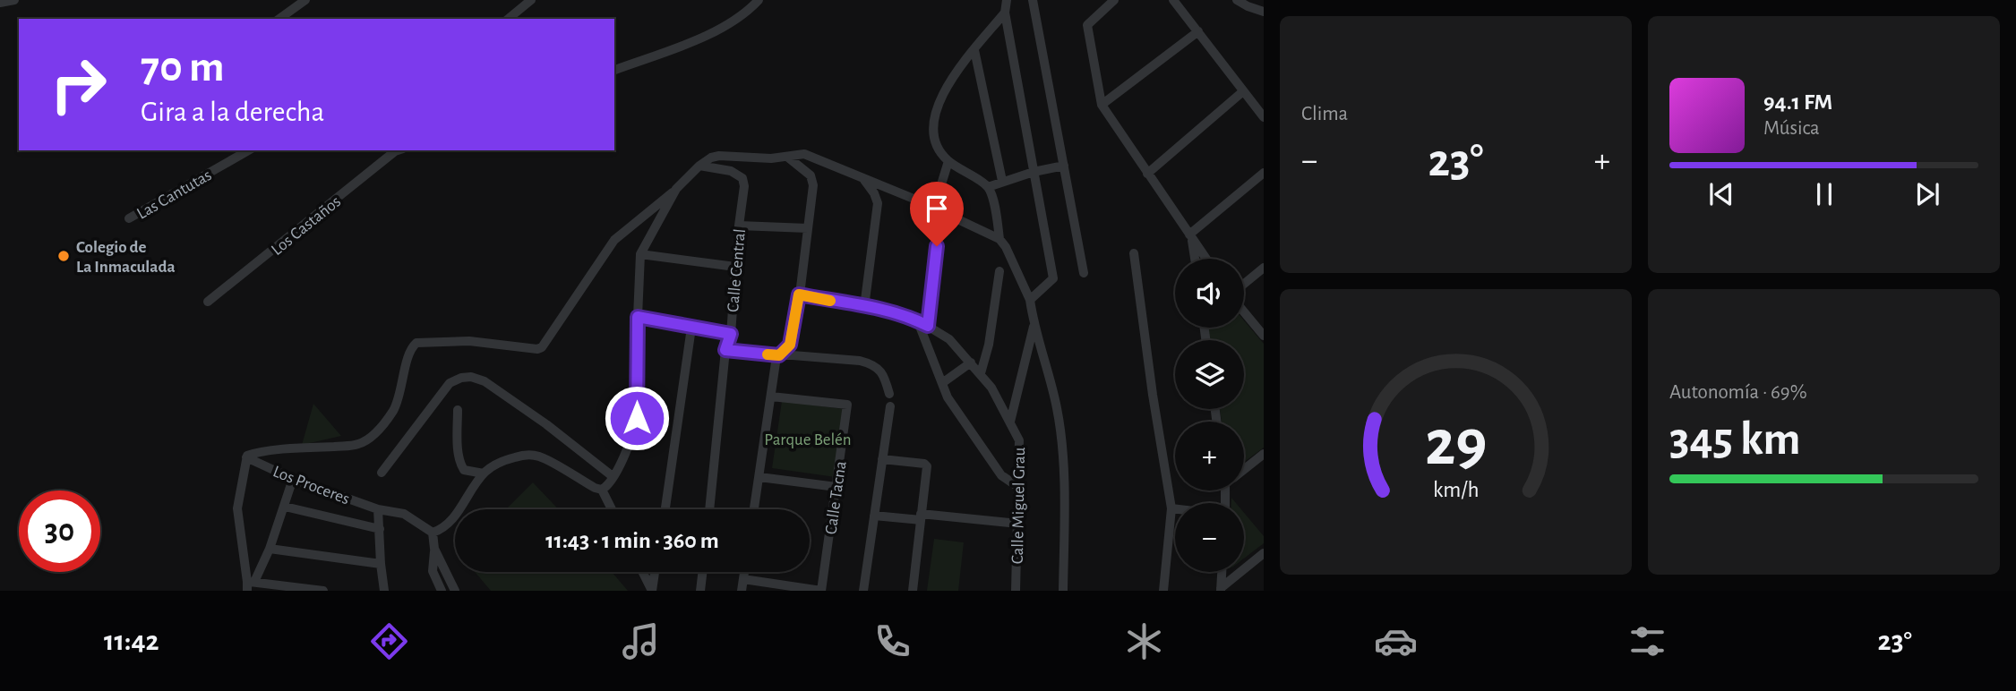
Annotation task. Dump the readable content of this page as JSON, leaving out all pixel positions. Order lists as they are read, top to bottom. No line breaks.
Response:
{"streets":{"street":["Las Cantutas","Los Castaños","Calle Central","Los Proceres","Calle Tacna","Calle Miguel Grau"]},"parks":["Parque Belén"],"places":["Colegio de La Inmaculada"],"page":{"tile":["Clima",["Autonomía · 69%","345 km"]],"turn":["70 m","Gira a la derecha"],"song":["94.1 FM","Música"],"heat":["−","23°","+"],"map_buttons":["+","−"],"limit":"30","trip":"11:43 · 1 min · 360 m","tabs":["11:42","23°"],"gauge":["29","km/h"]}}
